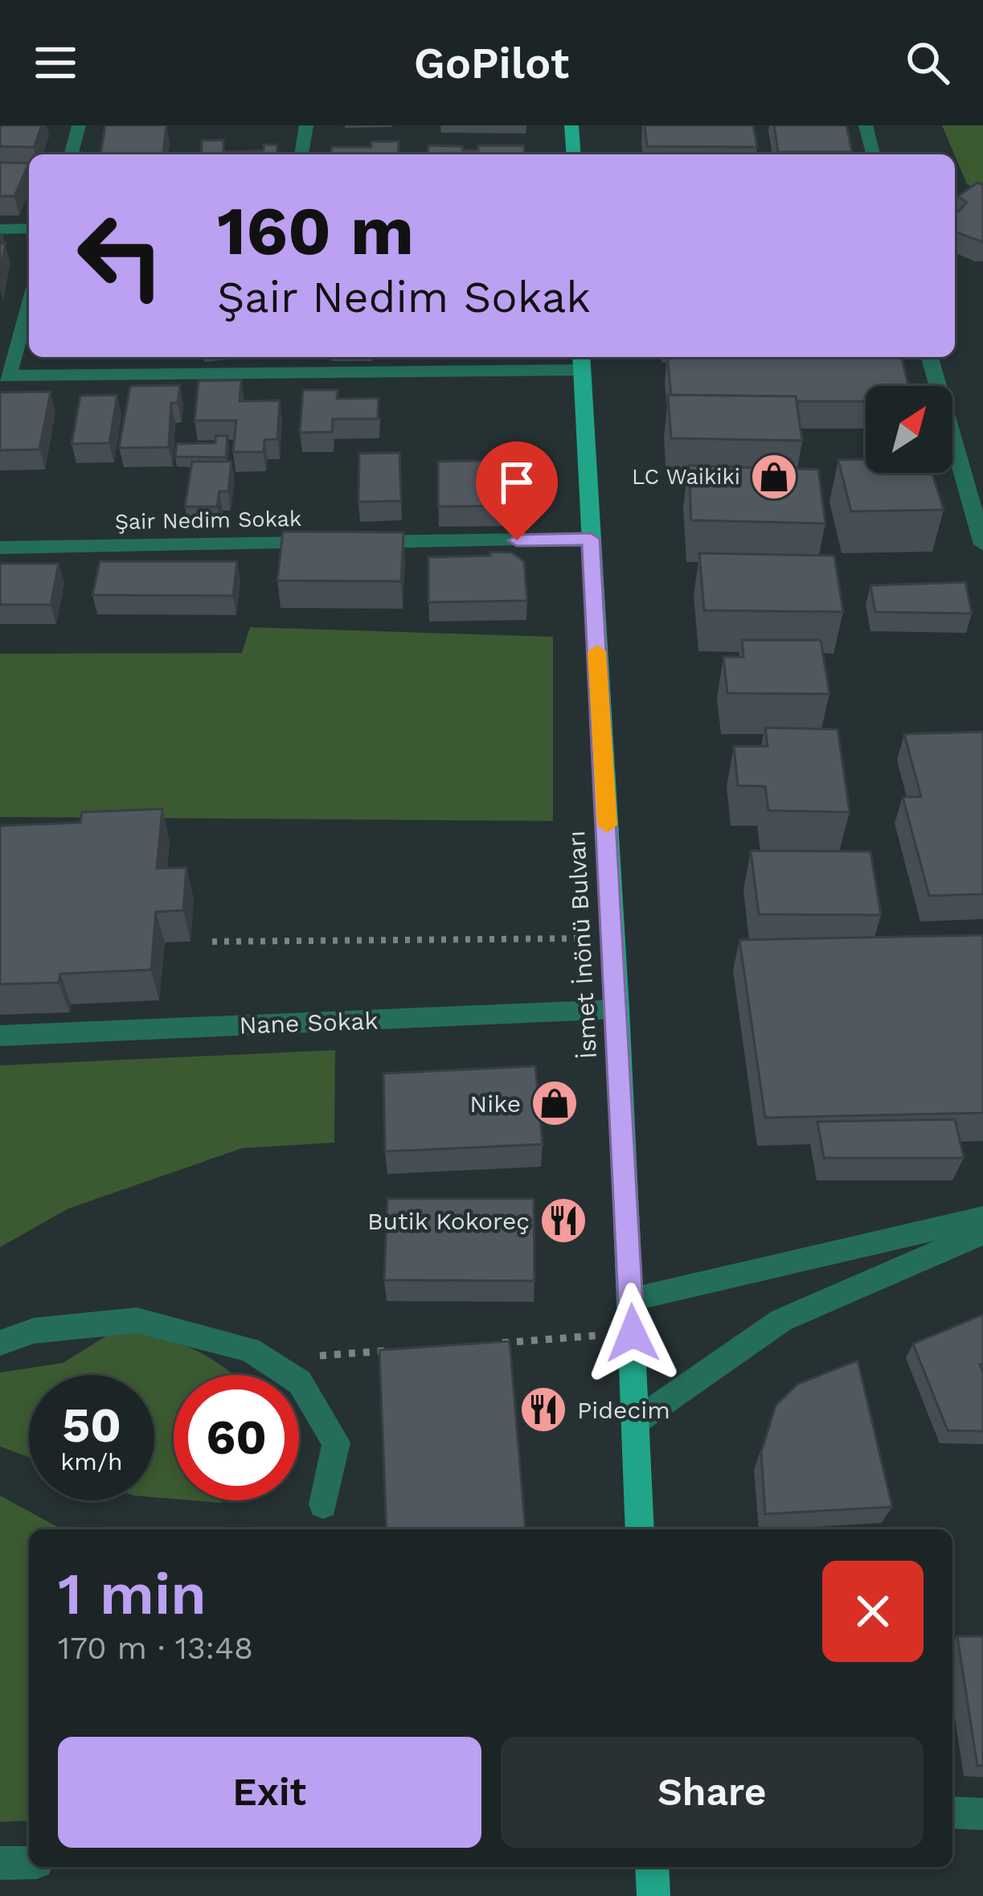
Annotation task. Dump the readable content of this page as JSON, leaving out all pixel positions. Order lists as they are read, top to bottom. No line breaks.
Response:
{"streets":{"main road":["İsmet İnönü Bulvarı"],"street":["Şair Nedim Sokak","Nane Sokak"]},"crossings":[["Şair Nedim Sokak","İsmet İnönü Bulvarı"],["İsmet İnönü Bulvarı","Nane Sokak"]],"places":{"shop":["LC Waikiki","Nike"],"restaurant":["Butik Kokoreç","Pidecim"]},"north":"top right","page":{"header":"GoPilot","turn":["160 m","Şair Nedim Sokak"],"speed":"50 km/h","limit":"60","heading":["1 min","170 m · 13:48"],"buttons":["Exit","Share"]}}
